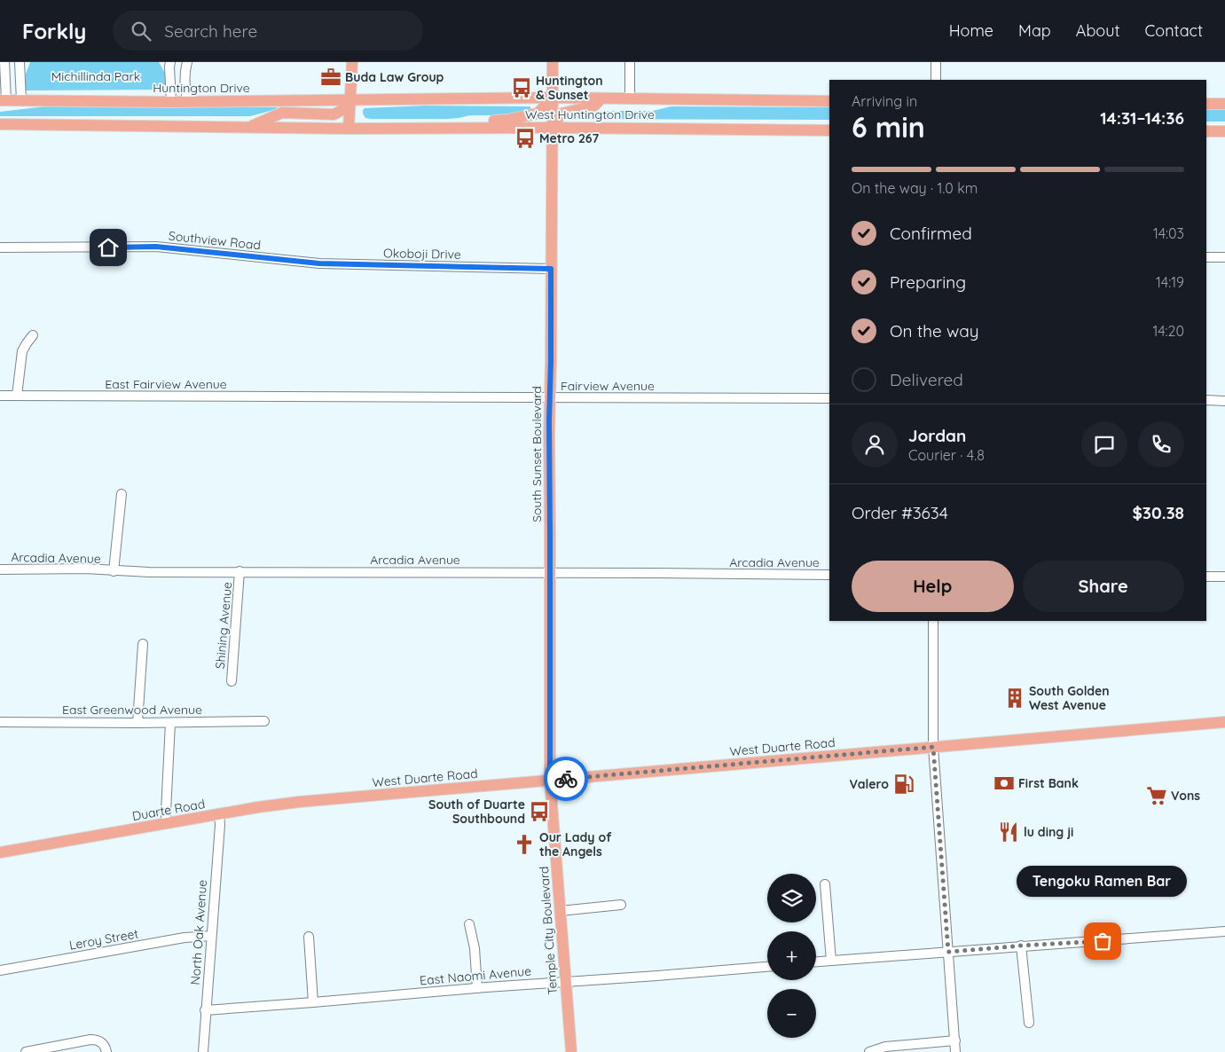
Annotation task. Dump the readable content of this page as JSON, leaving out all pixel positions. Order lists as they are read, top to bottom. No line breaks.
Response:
{"streets":{"main road":["Huntington Drive","West Huntington Drive","South Sunset Boulevard","West Duarte Road","Duarte Road","Temple City Boulevard"],"street":["Southview Road","Okoboji Drive","East Fairview Avenue","Fairview Avenue","Arcadia Avenue","Shining Avenue","East Greenwood Avenue","North Oak Avenue","Leroy Street","East Naomi Avenue"]},"crossings":[["Huntington Drive","West Huntington Drive"],["West Huntington Drive","South Sunset Boulevard"],["Southview Road","Okoboji Drive"],["Okoboji Drive","South Sunset Boulevard"],["East Fairview Avenue","Fairview Avenue"],["Fairview Avenue","South Sunset Boulevard"],["South Sunset Boulevard","Arcadia Avenue"],["South Sunset Boulevard","West Duarte Road"],["South Sunset Boulevard","Temple City Boulevard"],["Arcadia Avenue","Shining Avenue"],["West Duarte Road","Duarte Road"],["West Duarte Road","Temple City Boulevard"],["Duarte Road","North Oak Avenue"],["Temple City Boulevard","East Naomi Avenue"],["North Oak Avenue","Leroy Street"],["North Oak Avenue","East Naomi Avenue"]],"parks":["Michillinda Park"],"places":{"office":["Buda Law Group"],"bus stop":["Huntington & Sunset","Metro 267","South of Duarte Southbound"],"building":["South Golden West Avenue"],"bank":["First Bank"],"fuel station":["Valero"],"supermarket":["Vons"],"restaurant":["lu ding ji"],"church":["Our Lady of the Angels"],"other":["Tengoku Ramen Bar"]},"page":{"header":"Forkly","search":"Search here","nav":["Home","Map","About","Contact"],"heading":["6 min","Arriving in","14:31–14:36"],"panel":["Jordan","Courier · 4.8","Order #3634","$30.38"],"bar":"On the way · 1.0 km","list":[["Confirmed","14:03"],["Preparing","14:19"],["On the way","14:20"],"Delivered"],"buttons":["Help","Share"],"bubble":"Tengoku Ramen Bar","map_buttons":["+","−"]}}
